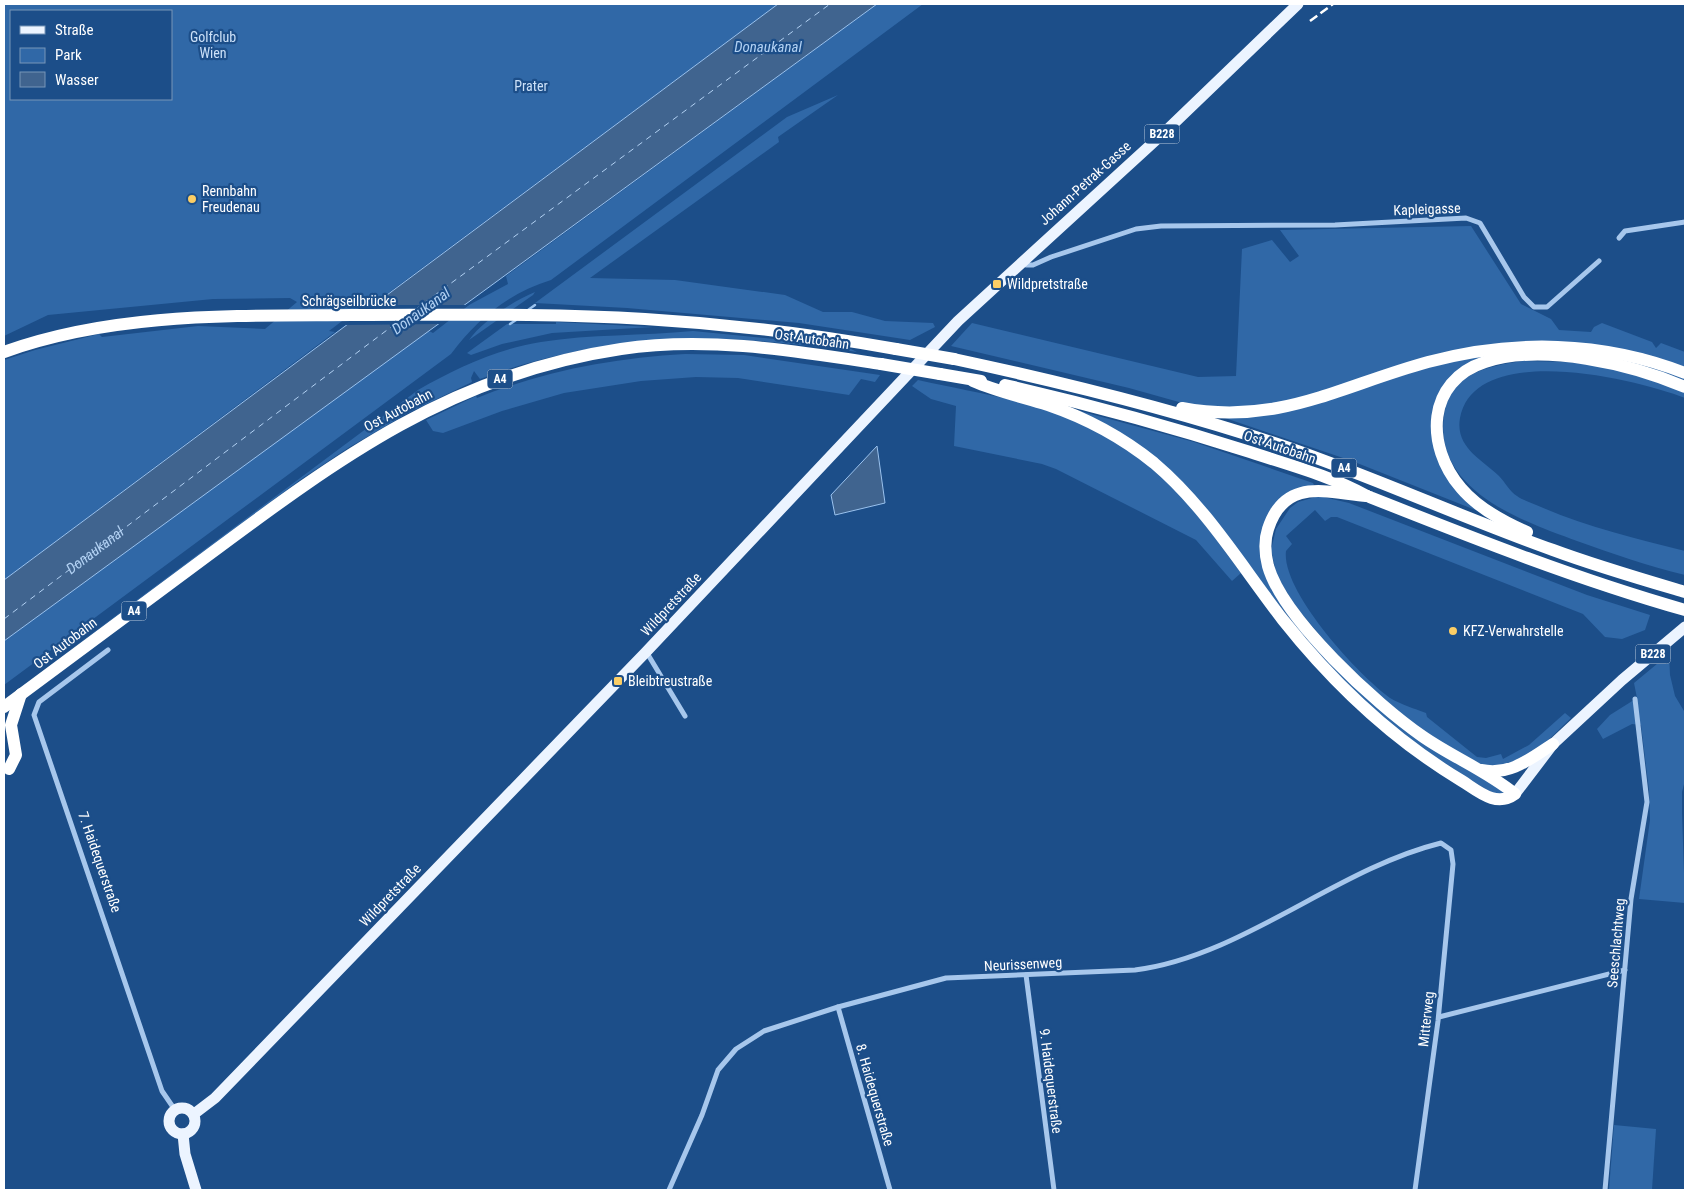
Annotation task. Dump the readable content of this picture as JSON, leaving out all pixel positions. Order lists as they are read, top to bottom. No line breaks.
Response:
{"streets":{"highway":["Schrägseilbrücke","Ost Autobahn","A4"],"main road":["B228","Johann-Petrak-Gasse","Wildpretstraße"],"street":["Kapleigasse","7. Haidequerstraße","Seeschlachtweg","Neurissenweg","Mitterweg","9. Haidequerstraße","8. Haidequerstraße"]},"crossings":[["Johann-Petrak-Gasse","Kapleigasse"],["Johann-Petrak-Gasse","Wildpretstraße"],["Kapleigasse","Wildpretstraße"],["Schrägseilbrücke","Ost Autobahn"],["Wildpretstraße","7. Haidequerstraße"],["Neurissenweg","Mitterweg"],["Neurissenweg","9. Haidequerstraße"],["Neurissenweg","8. Haidequerstraße"]],"water":["Donaukanal"],"parks":["Golfclub Wien","Prater"],"places":{"other":["Rennbahn Freudenau","KFZ-Verwahrstelle"],"transit":["Wildpretstraße","Bleibtreustraße"]},"legend":["Straße","Park","Wasser"]}
